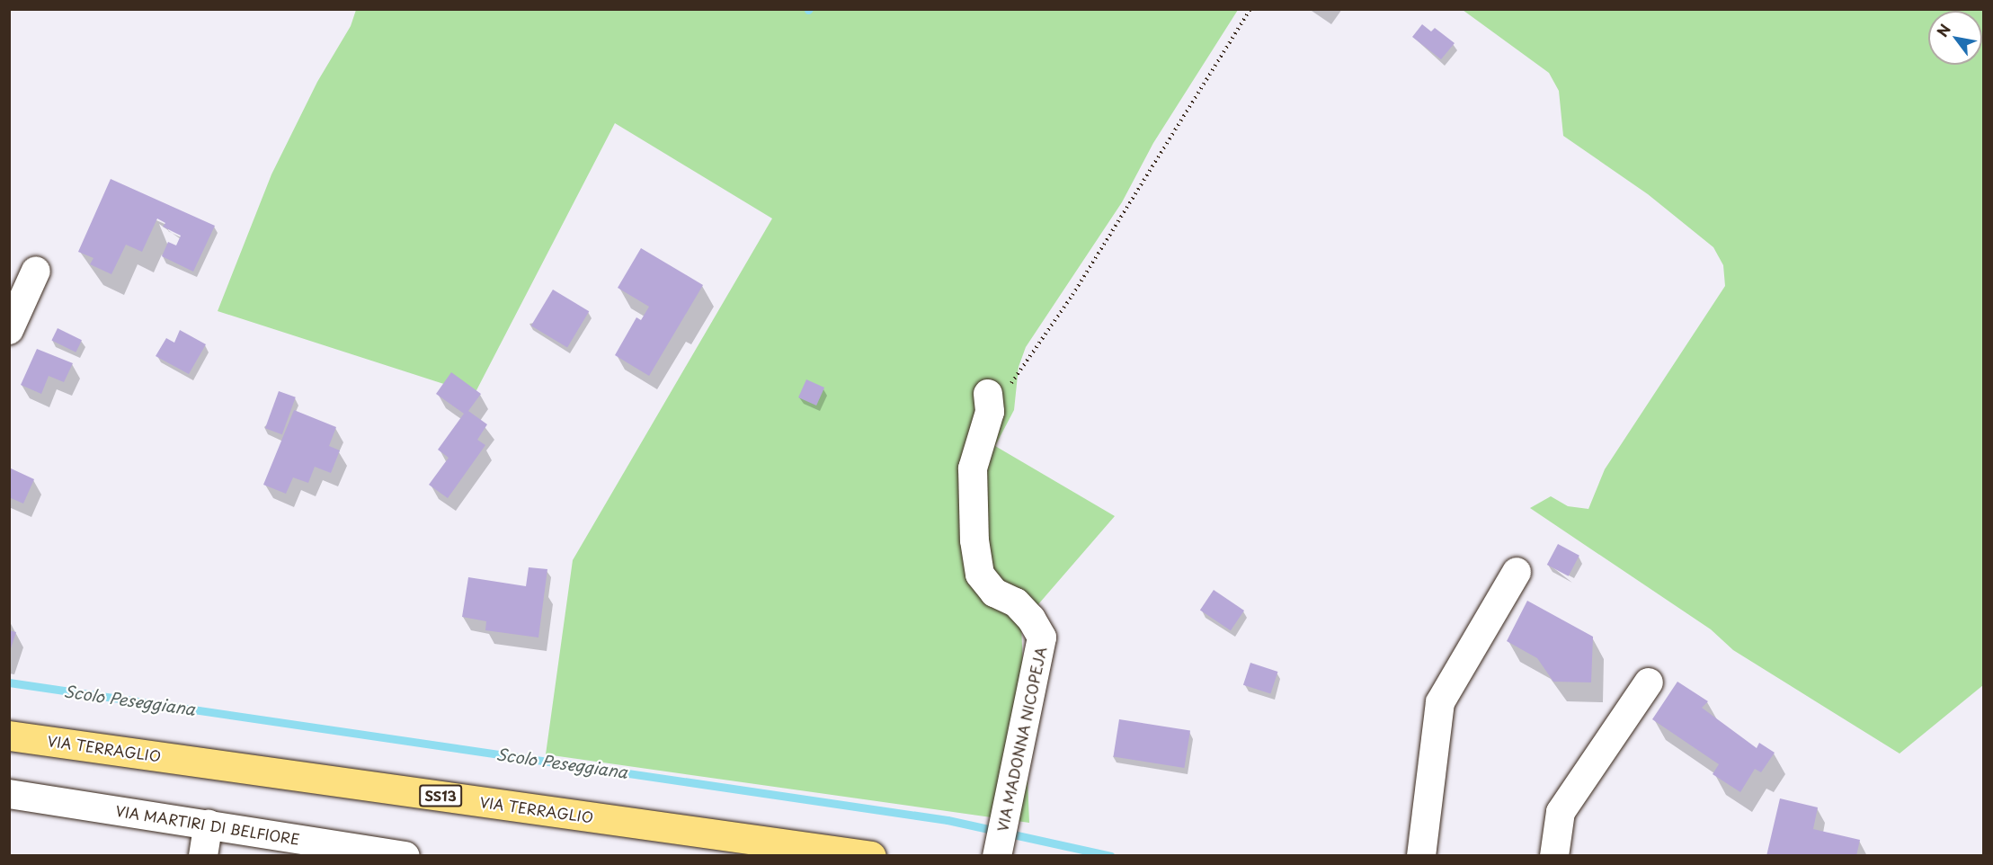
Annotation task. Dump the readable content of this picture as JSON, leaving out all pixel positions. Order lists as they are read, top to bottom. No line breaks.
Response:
{"streets":{"main road":["VIA TERRAGLIO","SS13"],"street":["VIA MADONNA NICOPEJA","VIA MARTIRI DI BELFIORE"]},"water":["Scolo Peseggiana"],"north":"top left"}
